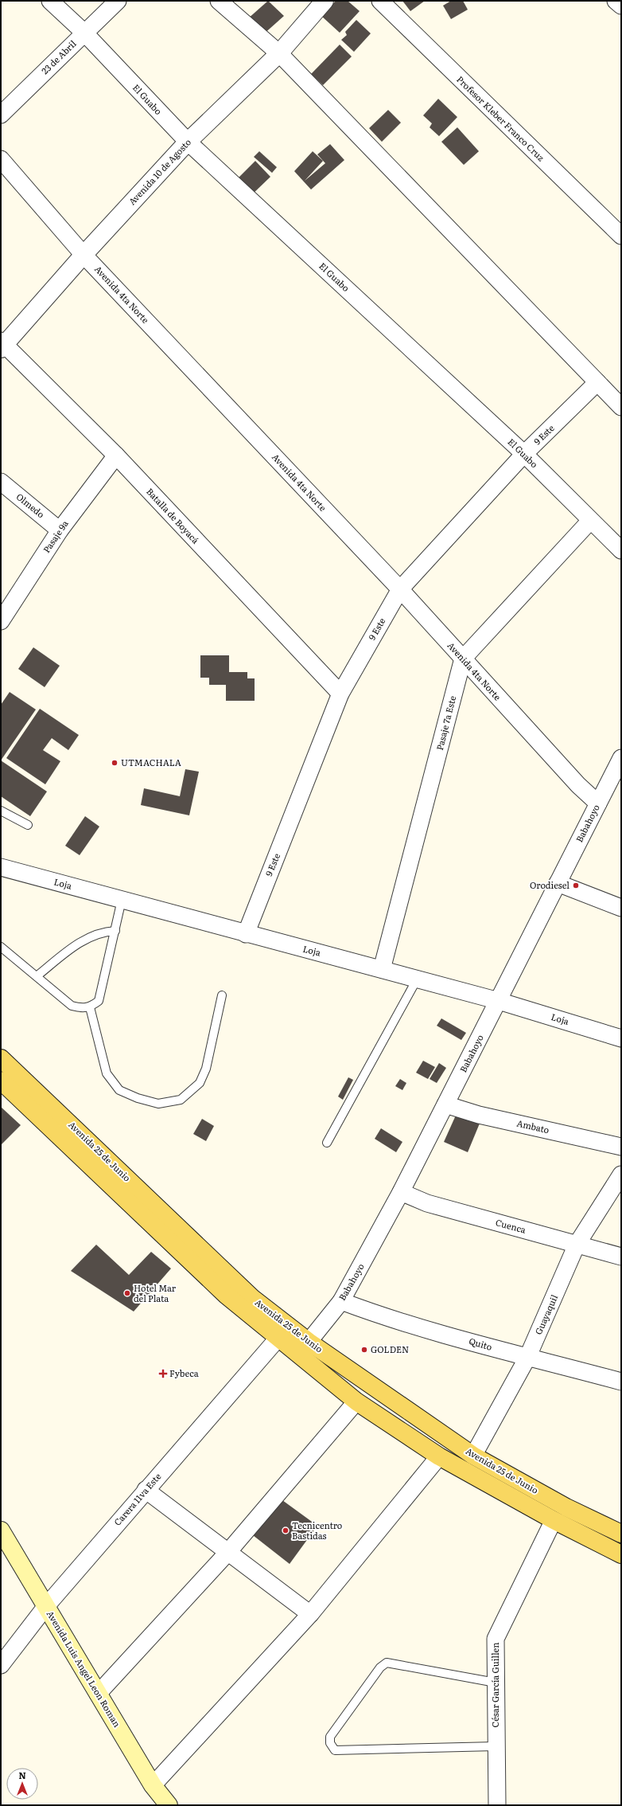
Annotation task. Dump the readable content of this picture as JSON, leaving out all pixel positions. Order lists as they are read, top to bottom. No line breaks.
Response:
{"streets":{"main road":["Avenida 25 de Junio","Avenida Luis Angel Leon Roman"],"street":["23 de Abril","El Guabo","Profesor Kleber Franco Cruz","Avenida 10 de Agosto","Avenida 4ta Norte","9 Este","Olmedo","Batalla de Boyacá","Pasaje 9a","Pasaje 7a Este","Babahoyo","Loja","Ambato","Cuenca","Guayaquil","Quito","Carera 11va Este","César García Guillen"]},"crossings":[["23 de Abril","El Guabo"],["El Guabo","Avenida 10 de Agosto"],["El Guabo","9 Este"],["El Guabo","Pasaje 7a Este"],["Avenida 10 de Agosto","Avenida 4ta Norte"],["Avenida 10 de Agosto","Batalla de Boyacá"],["Avenida 4ta Norte","9 Este"],["Avenida 4ta Norte","Pasaje 7a Este"],["Avenida 4ta Norte","Babahoyo"],["9 Este","Batalla de Boyacá"],["9 Este","Loja"],["Olmedo","Pasaje 9a"],["Batalla de Boyacá","Pasaje 9a"],["Pasaje 7a Este","Loja"],["Babahoyo","Loja"],["Babahoyo","Ambato"],["Babahoyo","Avenida 25 de Junio"],["Babahoyo","Cuenca"],["Babahoyo","Quito"],["Avenida 25 de Junio","Guayaquil"],["Avenida 25 de Junio","Carera 11va Este"],["Avenida 25 de Junio","César García Guillen"],["Cuenca","Guayaquil"],["Guayaquil","Quito"],["Carera 11va Este","Avenida Luis Angel Leon Roman"]],"places":{"other":["UTMACHALA","Orodiesel","Hotel Mar del Plata","GOLDEN","Tecnicentro Bastidas"],"health":["Fybeca"]},"north":"top"}
